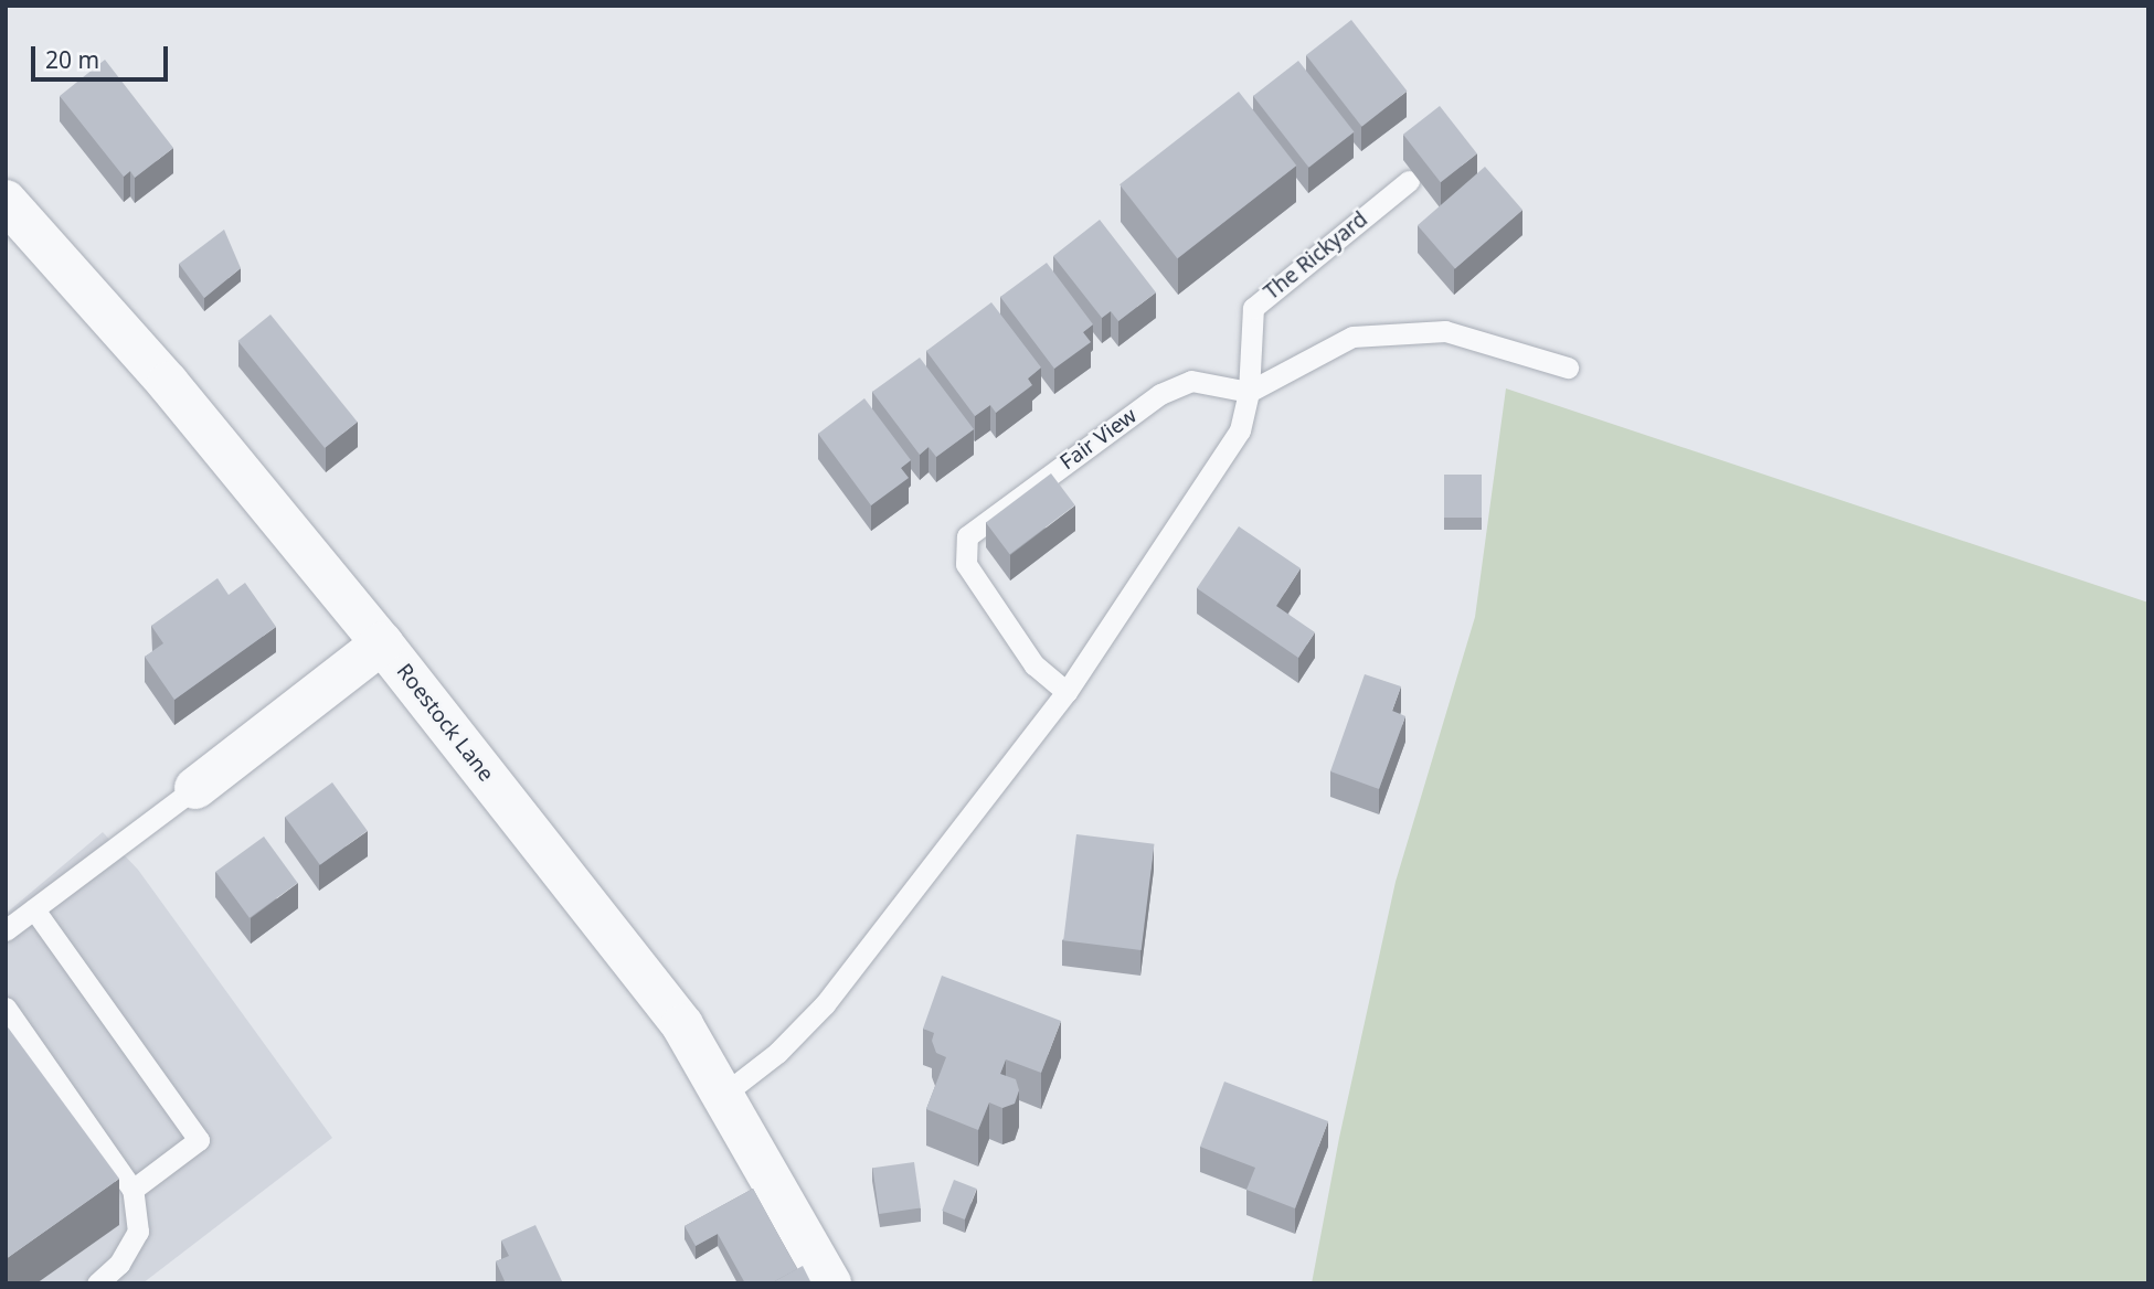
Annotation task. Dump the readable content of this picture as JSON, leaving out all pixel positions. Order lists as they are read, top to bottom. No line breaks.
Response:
{"streets":{"street":["Roestock Lane"],"lane":["The Rickyard","Fair View"]},"crossings":[["The Rickyard","Fair View"],["The Rickyard","Roestock Lane"]],"scale_bar":"20 m"}
